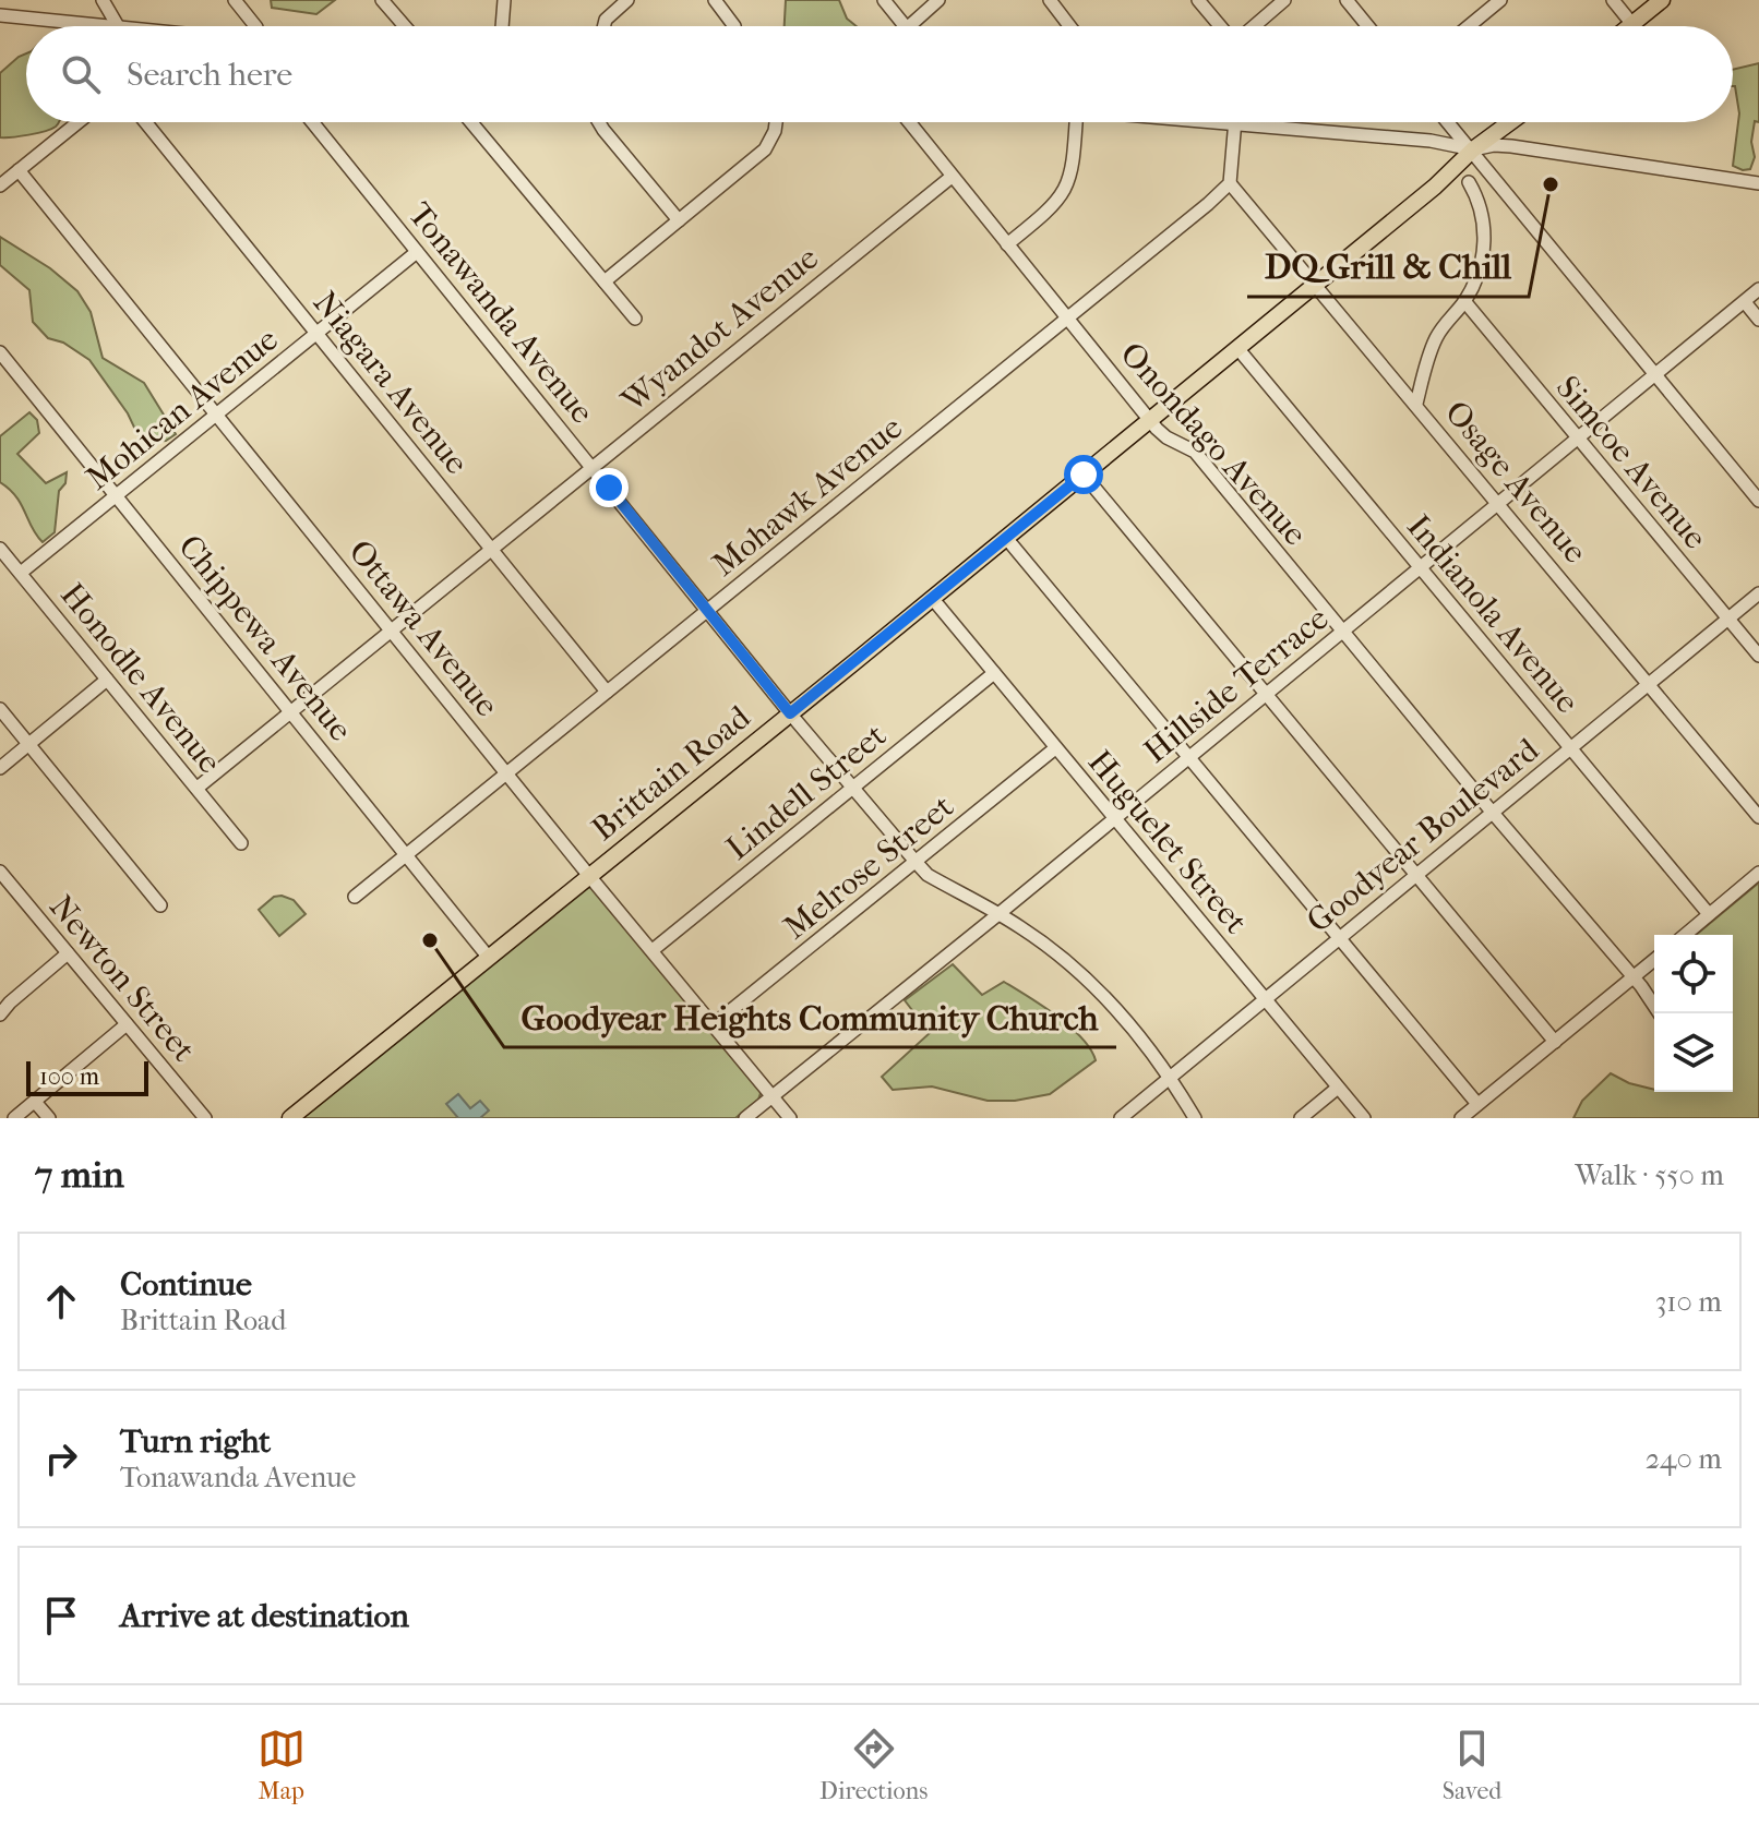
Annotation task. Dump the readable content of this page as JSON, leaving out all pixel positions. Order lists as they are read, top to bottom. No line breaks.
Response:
{"streets":{"main road":["Brittain Road"],"street":["Tonawanda Avenue","Wyandot Avenue","Niagara Avenue","Mohican Avenue","Onondago Avenue","Simcoe Avenue","Osage Avenue","Mohawk Avenue","Indianola Avenue","Ottawa Avenue","Chippewa Avenue","Honodle Avenue","Hillside Terrace","Lindell Street","Goodyear Boulevard","Huguelet Street","Melrose Street","Newton Street"]},"crossings":[["Tonawanda Avenue","Wyandot Avenue"],["Tonawanda Avenue","Mohican Avenue"],["Tonawanda Avenue","Mohawk Avenue"],["Tonawanda Avenue","Hillside Terrace"],["Tonawanda Avenue","Brittain Road"],["Tonawanda Avenue","Lindell Street"],["Tonawanda Avenue","Goodyear Boulevard"],["Tonawanda Avenue","Melrose Street"],["Wyandot Avenue","Niagara Avenue"],["Wyandot Avenue","Onondago Avenue"],["Wyandot Avenue","Ottawa Avenue"],["Wyandot Avenue","Chippewa Avenue"],["Wyandot Avenue","Honodle Avenue"],["Niagara Avenue","Mohican Avenue"],["Niagara Avenue","Mohawk Avenue"],["Mohican Avenue","Ottawa Avenue"],["Mohican Avenue","Chippewa Avenue"],["Mohican Avenue","Honodle Avenue"],["Onondago Avenue","Mohawk Avenue"],["Onondago Avenue","Hillside Terrace"],["Onondago Avenue","Brittain Road"],["Onondago Avenue","Goodyear Boulevard"],["Simcoe Avenue","Hillside Terrace"],["Simcoe Avenue","Goodyear Boulevard"],["Osage Avenue","Mohawk Avenue"],["Osage Avenue","Hillside Terrace"],["Osage Avenue","Brittain Road"],["Osage Avenue","Goodyear Boulevard"],["Mohawk Avenue","Ottawa Avenue"],["Mohawk Avenue","Chippewa Avenue"],["Indianola Avenue","Hillside Terrace"],["Indianola Avenue","Brittain Road"],["Indianola Avenue","Goodyear Boulevard"],["Ottawa Avenue","Hillside Terrace"],["Ottawa Avenue","Brittain Road"],["Ottawa Avenue","Lindell Street"],["Ottawa Avenue","Melrose Street"],["Chippewa Avenue","Brittain Road"],["Hillside Terrace","Huguelet Street"],["Brittain Road","Huguelet Street"],["Lindell Street","Huguelet Street"],["Goodyear Boulevard","Huguelet Street"],["Huguelet Street","Melrose Street"]],"places":["DQ Grill & Chill","Goodyear Heights Community Church"],"scale_bar":"100 m","page":{"search":"Search here","scale":"100 m","heading":["7 min","Walk · 550 m"],"list":[["Continue","Brittain Road","310 m"],["Turn right","Tonawanda Avenue","240 m"],"Arrive at destination"],"nav":["Map","Directions","Saved"]}}
